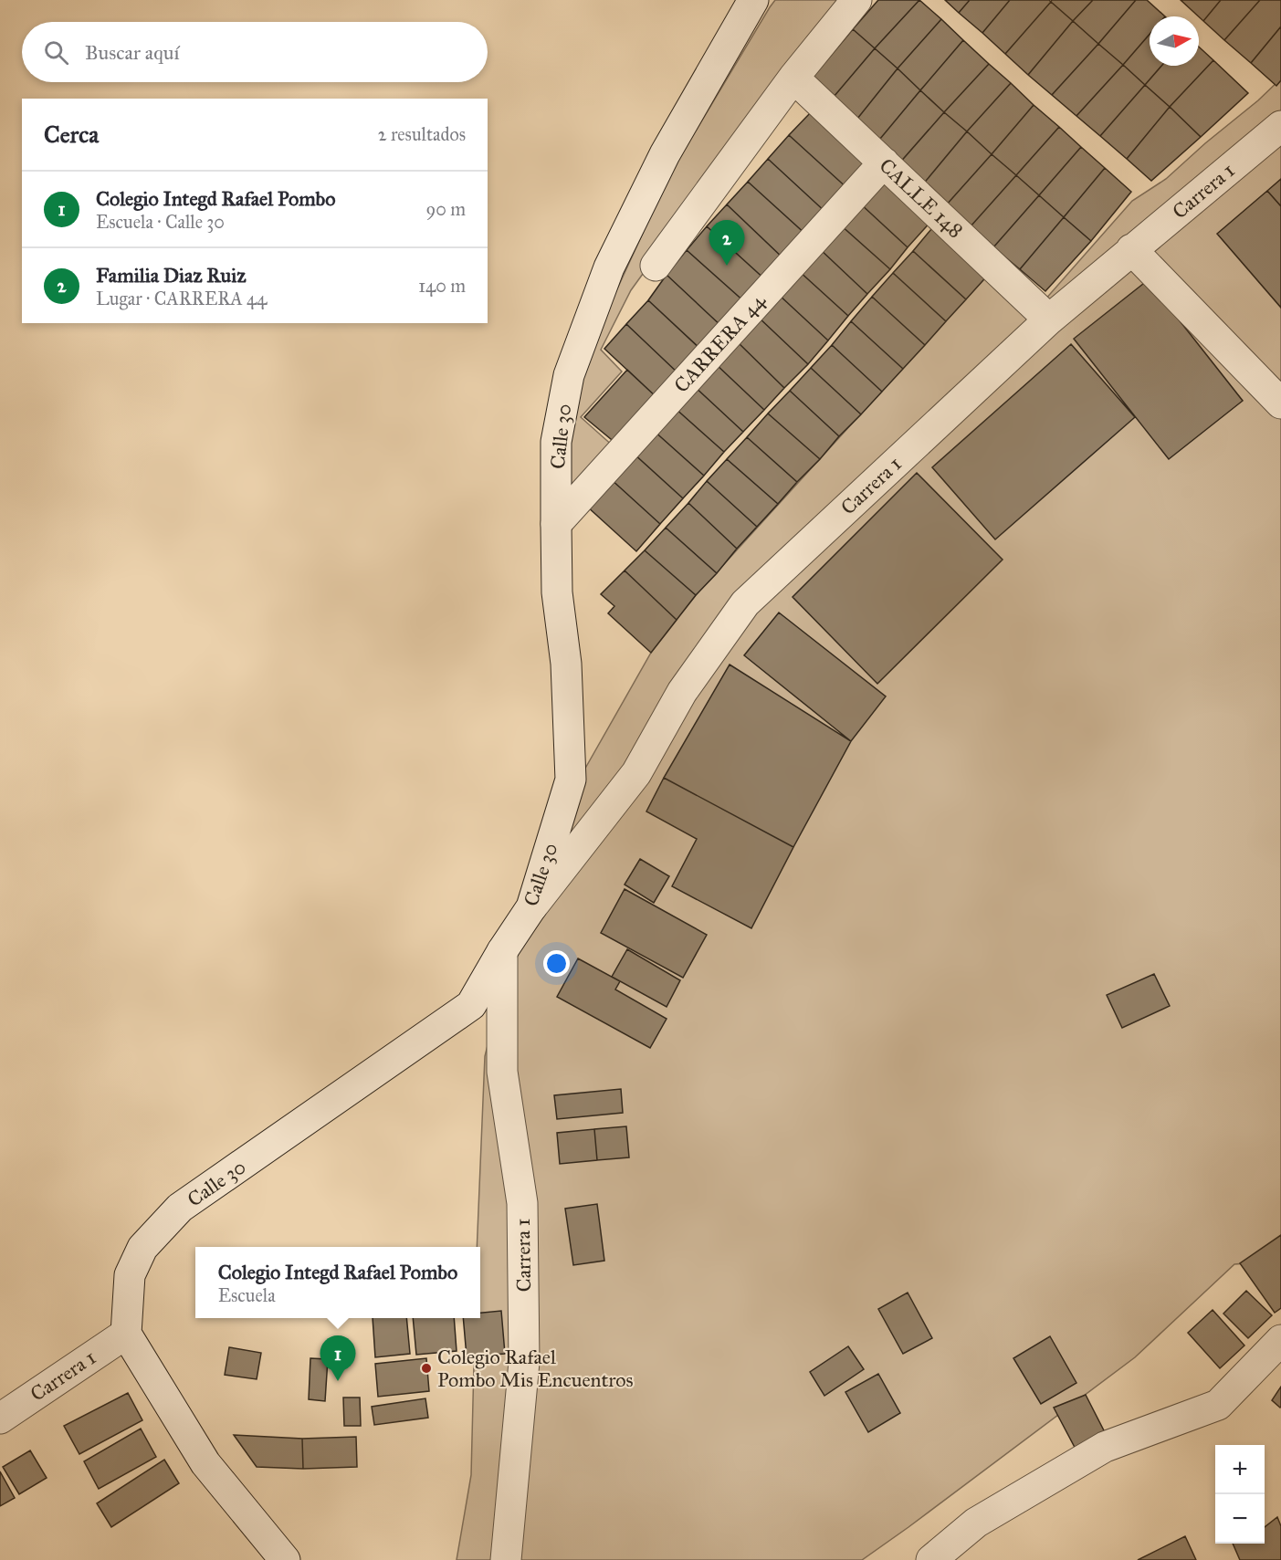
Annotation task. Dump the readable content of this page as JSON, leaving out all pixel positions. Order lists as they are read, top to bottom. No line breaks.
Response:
{"streets":{"street":["Carrera 1","CALLE 148","CARRERA 44","Calle 30"]},"crossings":[["Carrera 1","CALLE 148"],["Carrera 1","Calle 30"],["CALLE 148","CARRERA 44"],["CARRERA 44","Calle 30"]],"places":["Colegio Rafael Pombo Mis Encuentros"],"north":"right","page":{"search":"Buscar aquí","heading":["Cerca","2 resultados"],"list":[{"mark":"1","name":"Colegio Integd Rafael Pombo","note":"Escuela · Calle 30","value":"90 m"},{"mark":"2","name":"Familia Diaz Ruiz","note":"Lugar · CARRERA 44","value":"140 m"}],"pins":["2","1"],"popup":["Colegio Integd Rafael Pombo","Escuela"],"map_buttons":["+","−"]}}
